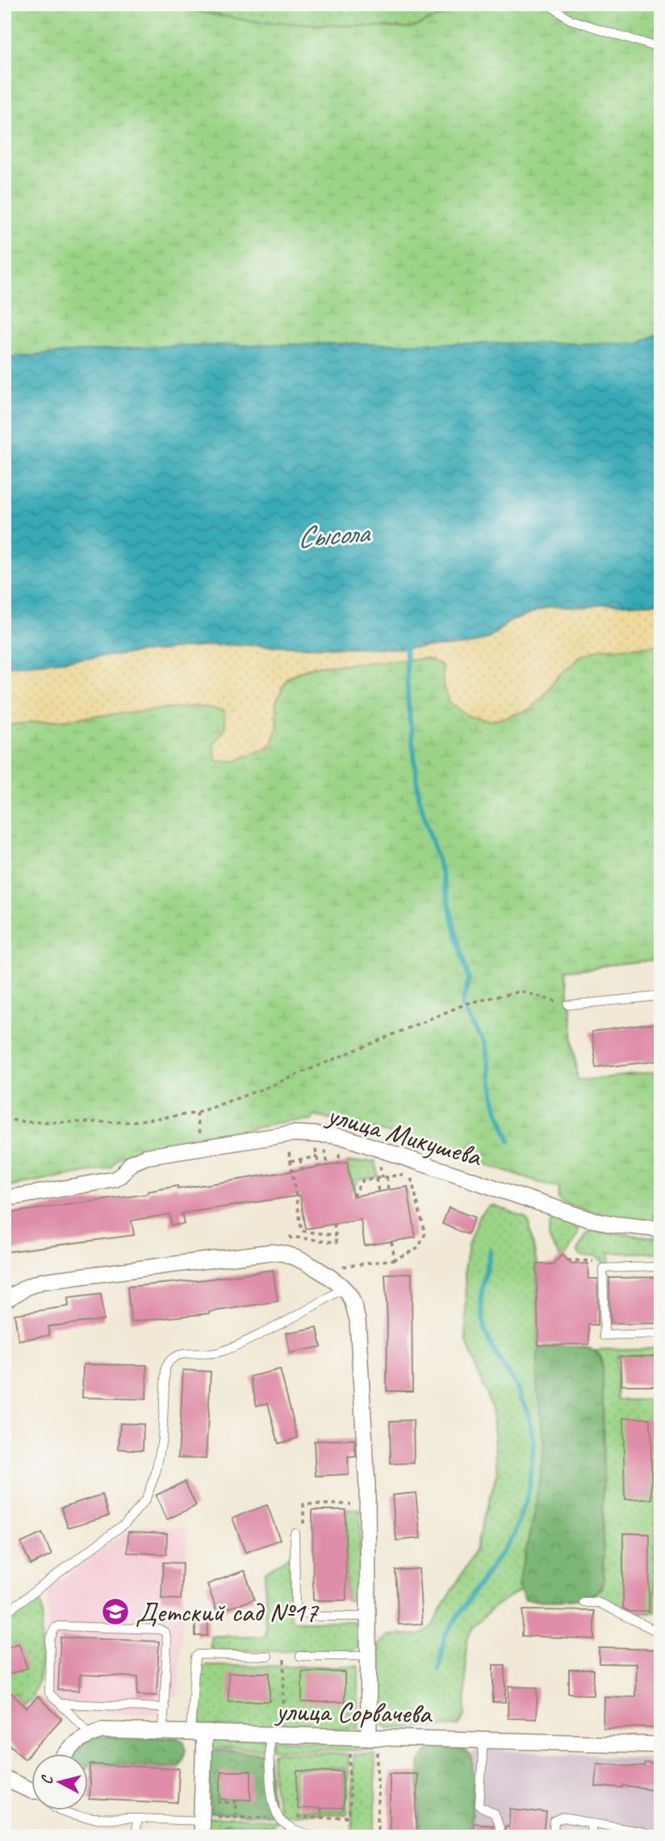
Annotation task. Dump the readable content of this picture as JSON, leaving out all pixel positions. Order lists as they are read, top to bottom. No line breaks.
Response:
{"streets":{"street":["улица Микушева","улица Сорвачева"]},"water":["Сысола"],"places":{"school or university":["Детский сад №17"]},"north":"left"}
